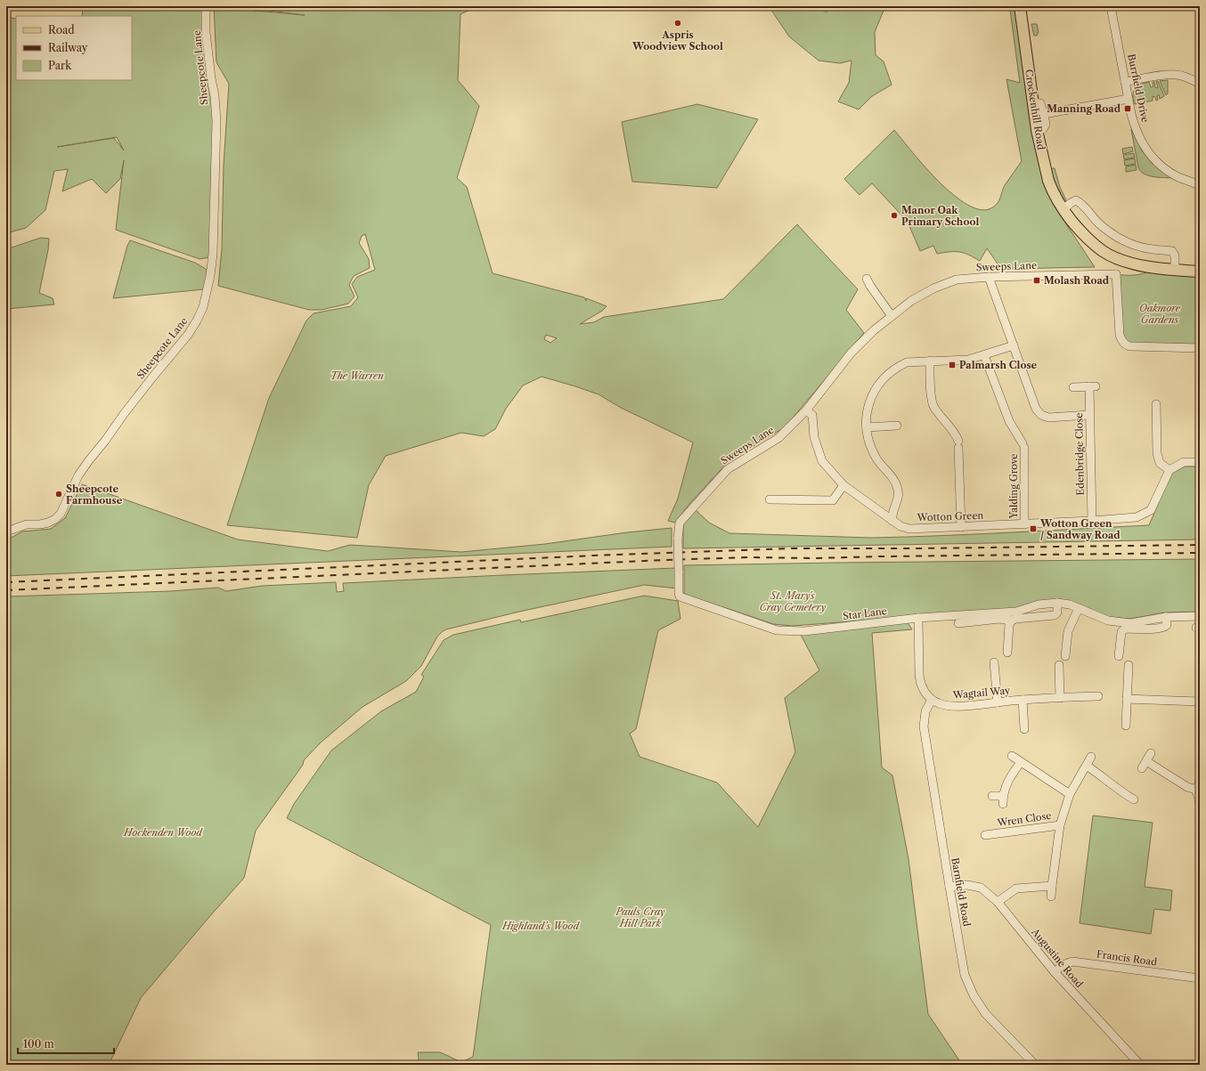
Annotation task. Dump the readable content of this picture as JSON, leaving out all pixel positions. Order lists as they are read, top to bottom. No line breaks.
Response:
{"streets":{"main road":["Crockenhill Road"],"street":["Sheepcote Lane","Burrfield Drive","Sweeps Lane","Edenbridge Close","Yalding Grove","Wotton Green","Star Lane","Wagtail Way","Wren Close","Barnfield Road","Augustine Road","Francis Road"]},"crossings":[["Sweeps Lane","Wotton Green"],["Sweeps Lane","Star Lane"],["Edenbridge Close","Wotton Green"],["Yalding Grove","Wotton Green"],["Wagtail Way","Barnfield Road"],["Barnfield Road","Augustine Road"],["Augustine Road","Francis Road"]],"parks":["Oakmore Gardens","The Warren","St. Mary's Cray Cemetery","Hockenden Wood","Pauls Cray Hill Park","Highland's Wood"],"places":{"other":["Aspris Woodview School","Manor Oak Primary School","Sheepcote Farmhouse"],"transit":["Manning Road","Molash Road","Palmarsh Close","Wotton Green / Sandway Road"]},"legend":["Road","Railway","Park"],"scale_bar":"100 m"}
